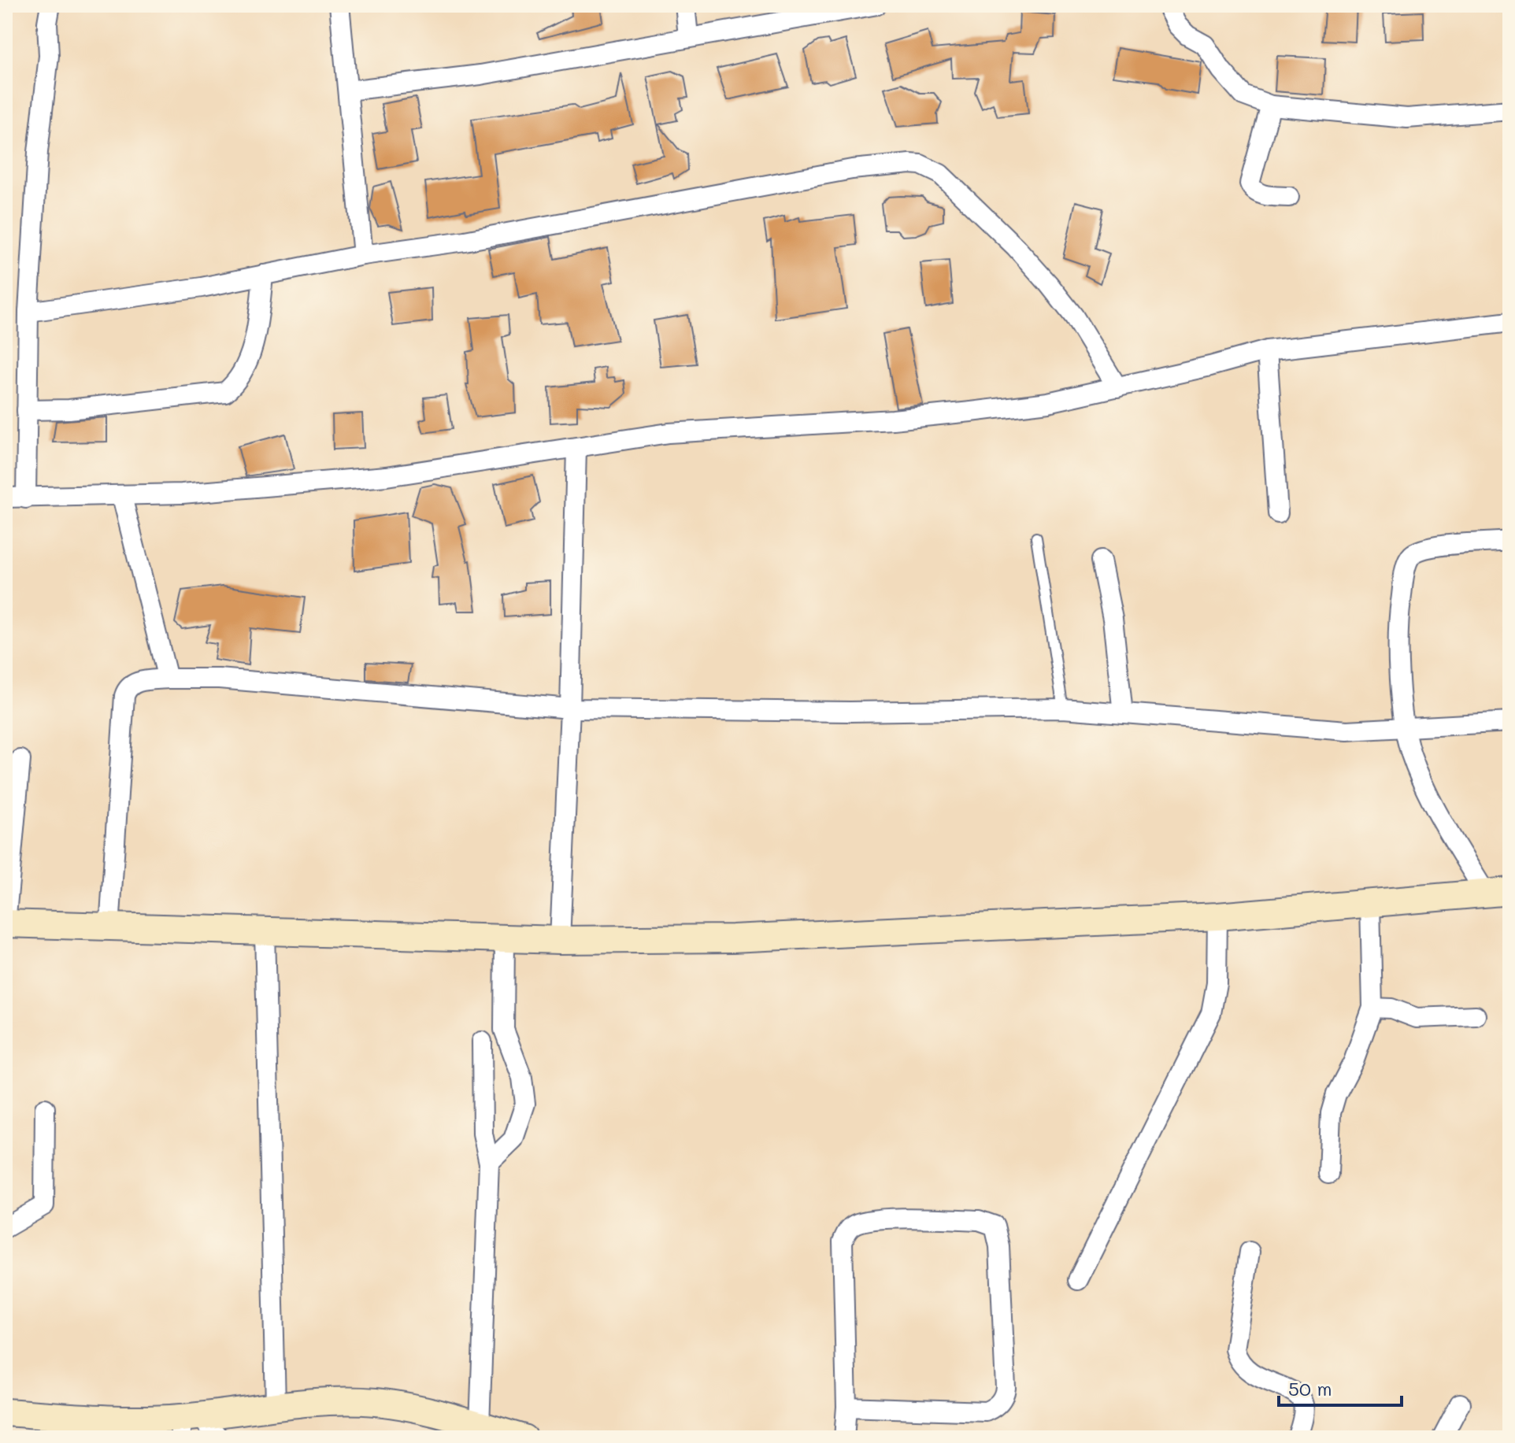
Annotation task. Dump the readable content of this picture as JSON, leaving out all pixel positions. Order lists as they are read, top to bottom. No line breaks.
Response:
{"scale_bar":"50 m"}
